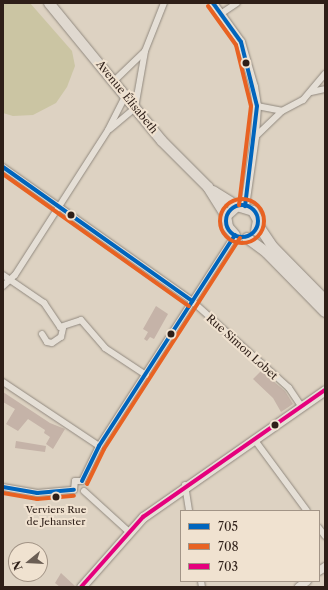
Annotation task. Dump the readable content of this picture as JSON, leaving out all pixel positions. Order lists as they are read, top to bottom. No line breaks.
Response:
{"streets":{"highway":["Avenue Élisabeth"],"street":["Rue Simon Lobet"]},"places":["Verviers Rue de Jehanster"],"lines":["transit line 705","transit line 708","transit line 703"],"legend":["705","708","703"],"north":"left"}
